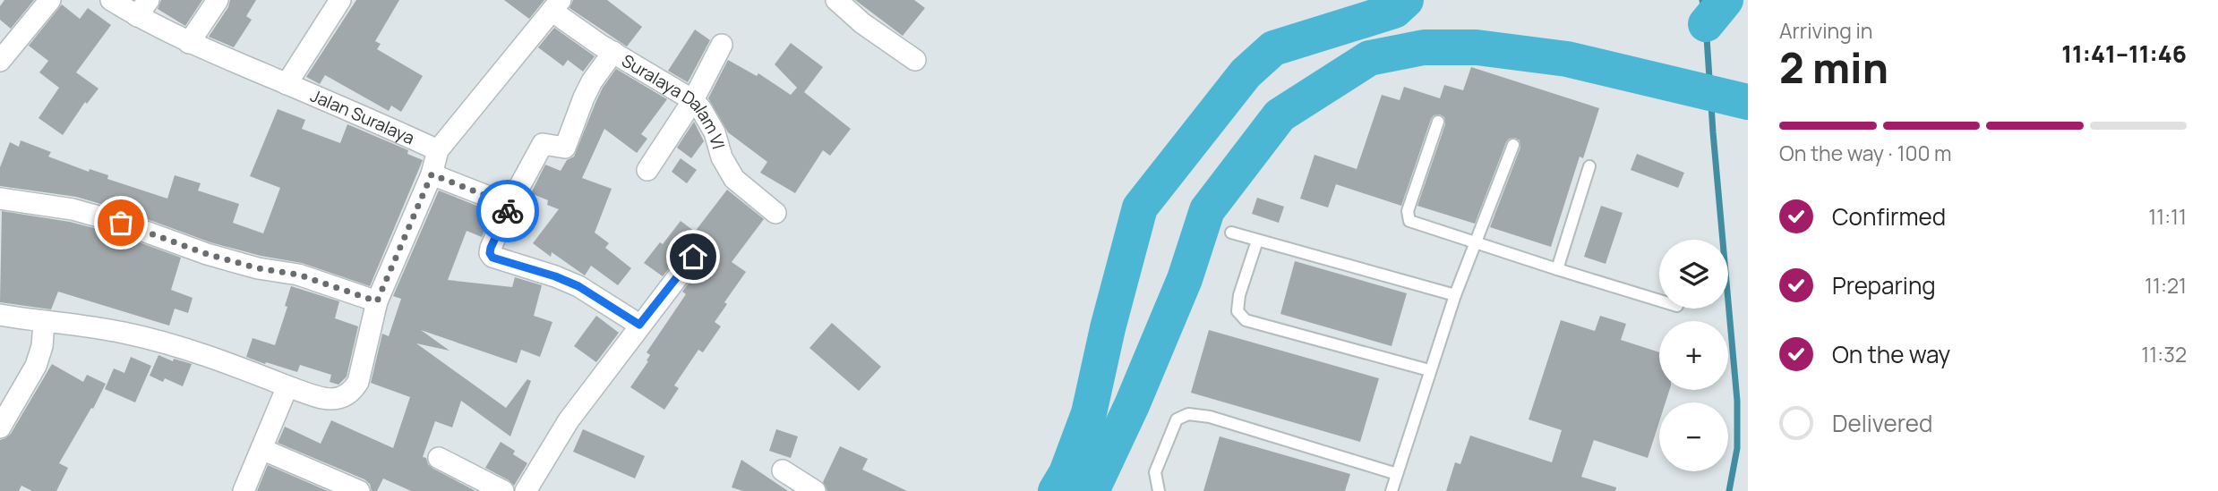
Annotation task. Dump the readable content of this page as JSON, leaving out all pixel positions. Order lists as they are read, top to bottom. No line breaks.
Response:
{"streets":{"street":["Suralaya Dalam VI","Jalan Suralaya"]},"page":{"heading":["2 min","Arriving in","11:41–11:46"],"bar":"On the way · 100 m","list":[["Confirmed","11:11"],["Preparing","11:21"],["On the way","11:32"],"Delivered"],"map_buttons":["+","−"]}}
